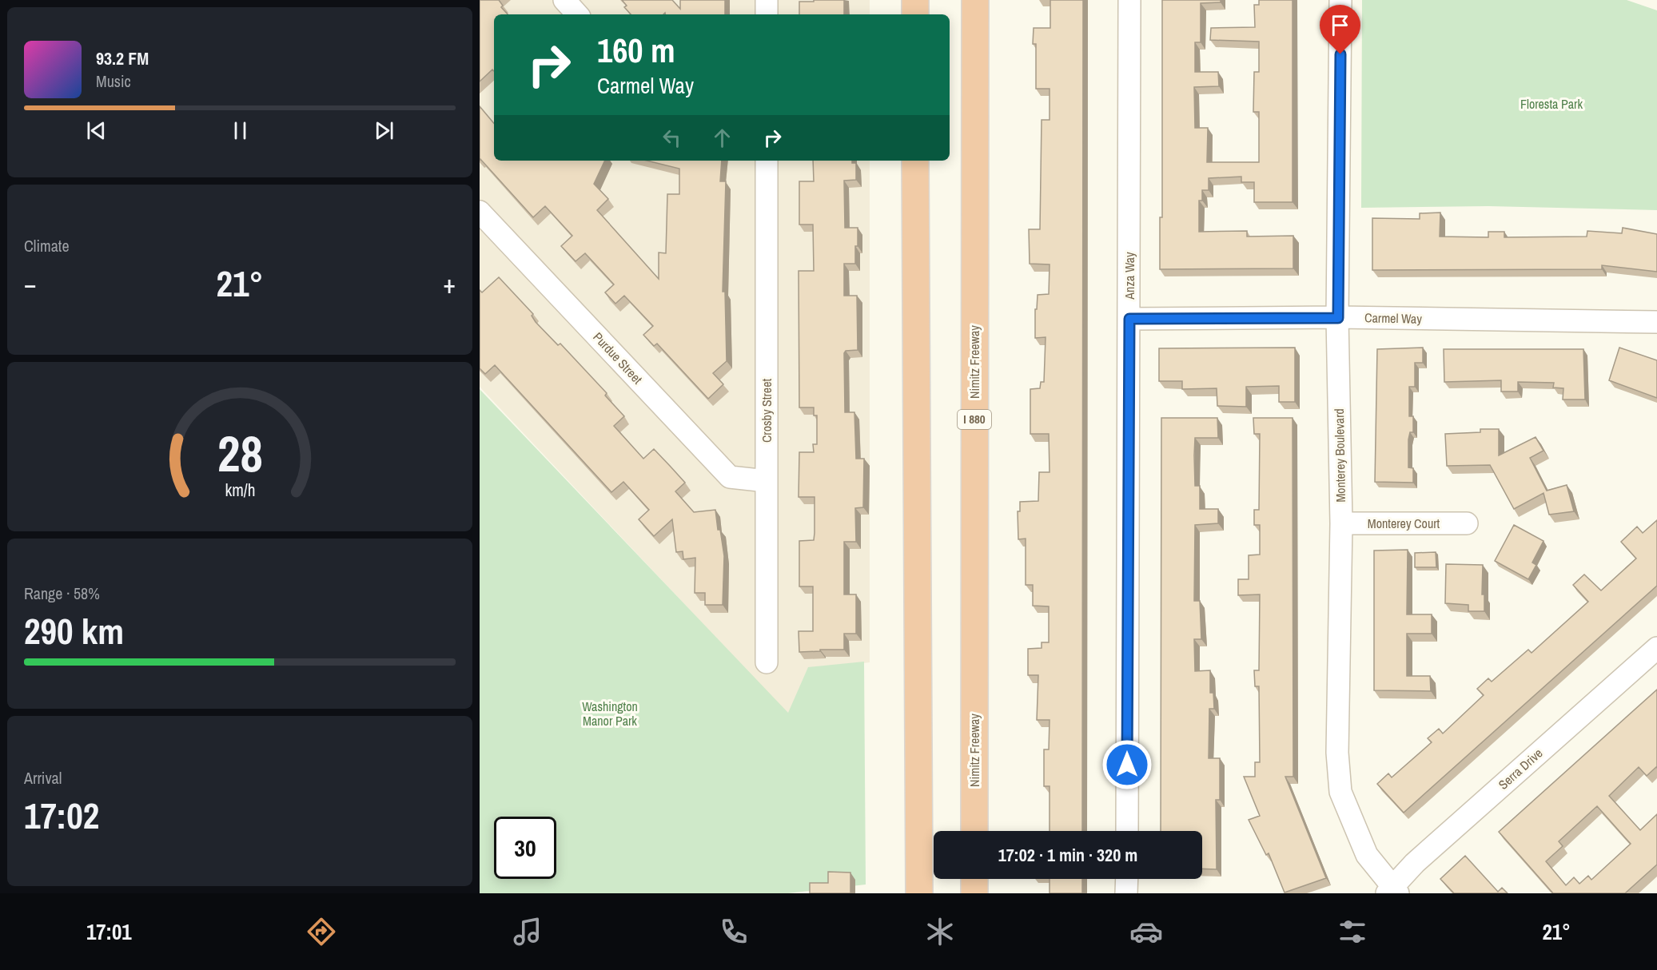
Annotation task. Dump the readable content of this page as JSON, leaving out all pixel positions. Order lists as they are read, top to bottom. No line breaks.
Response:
{"streets":{"highway":["Nimitz Freeway","I 880"],"street":["Anza Way","Carmel Way","Purdue Street","Crosby Street","Monterey Boulevard","Monterey Court","Serra Drive"]},"crossings":[["Anza Way","Carmel Way"],["Carmel Way","Monterey Boulevard"],["Purdue Street","Crosby Street"],["Monterey Boulevard","Monterey Court"],["Monterey Boulevard","Serra Drive"]],"parks":["Floresta Park","Washington Manor Park"],"page":{"turn":["160 m","Carmel Way"],"song":["93.2 FM","Music"],"tile":["Climate",["Range · 58%","290 km"],["Arrival","17:02"]],"heat":["−","21°","+"],"limit":"30","trip":"17:02 · 1 min · 320 m","tabs":["17:01","21°"],"gauge":["28","km/h"]}}
